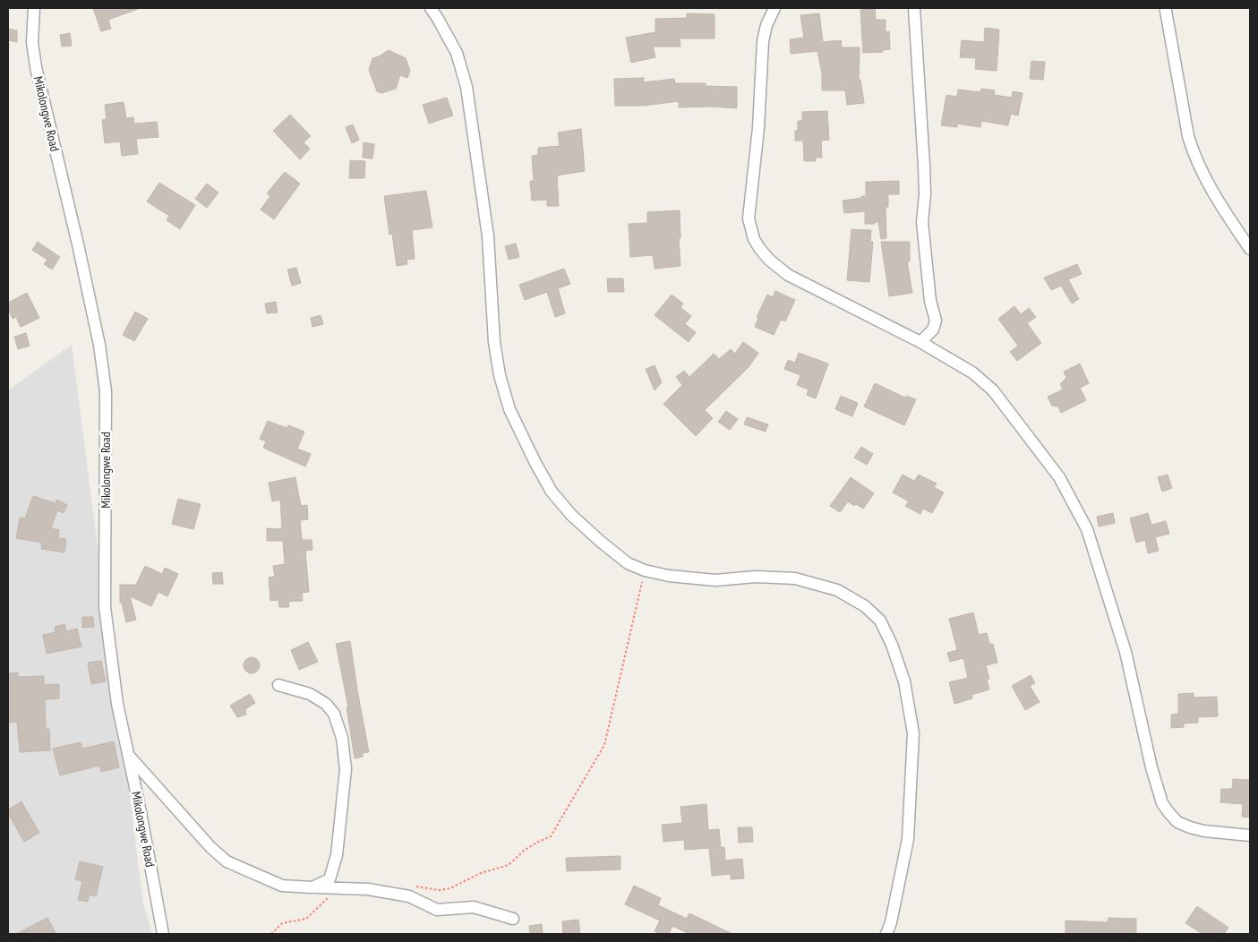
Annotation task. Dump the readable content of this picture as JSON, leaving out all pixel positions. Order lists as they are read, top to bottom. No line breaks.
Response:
{"streets":{"street":["Mikolongwe Road"]}}
